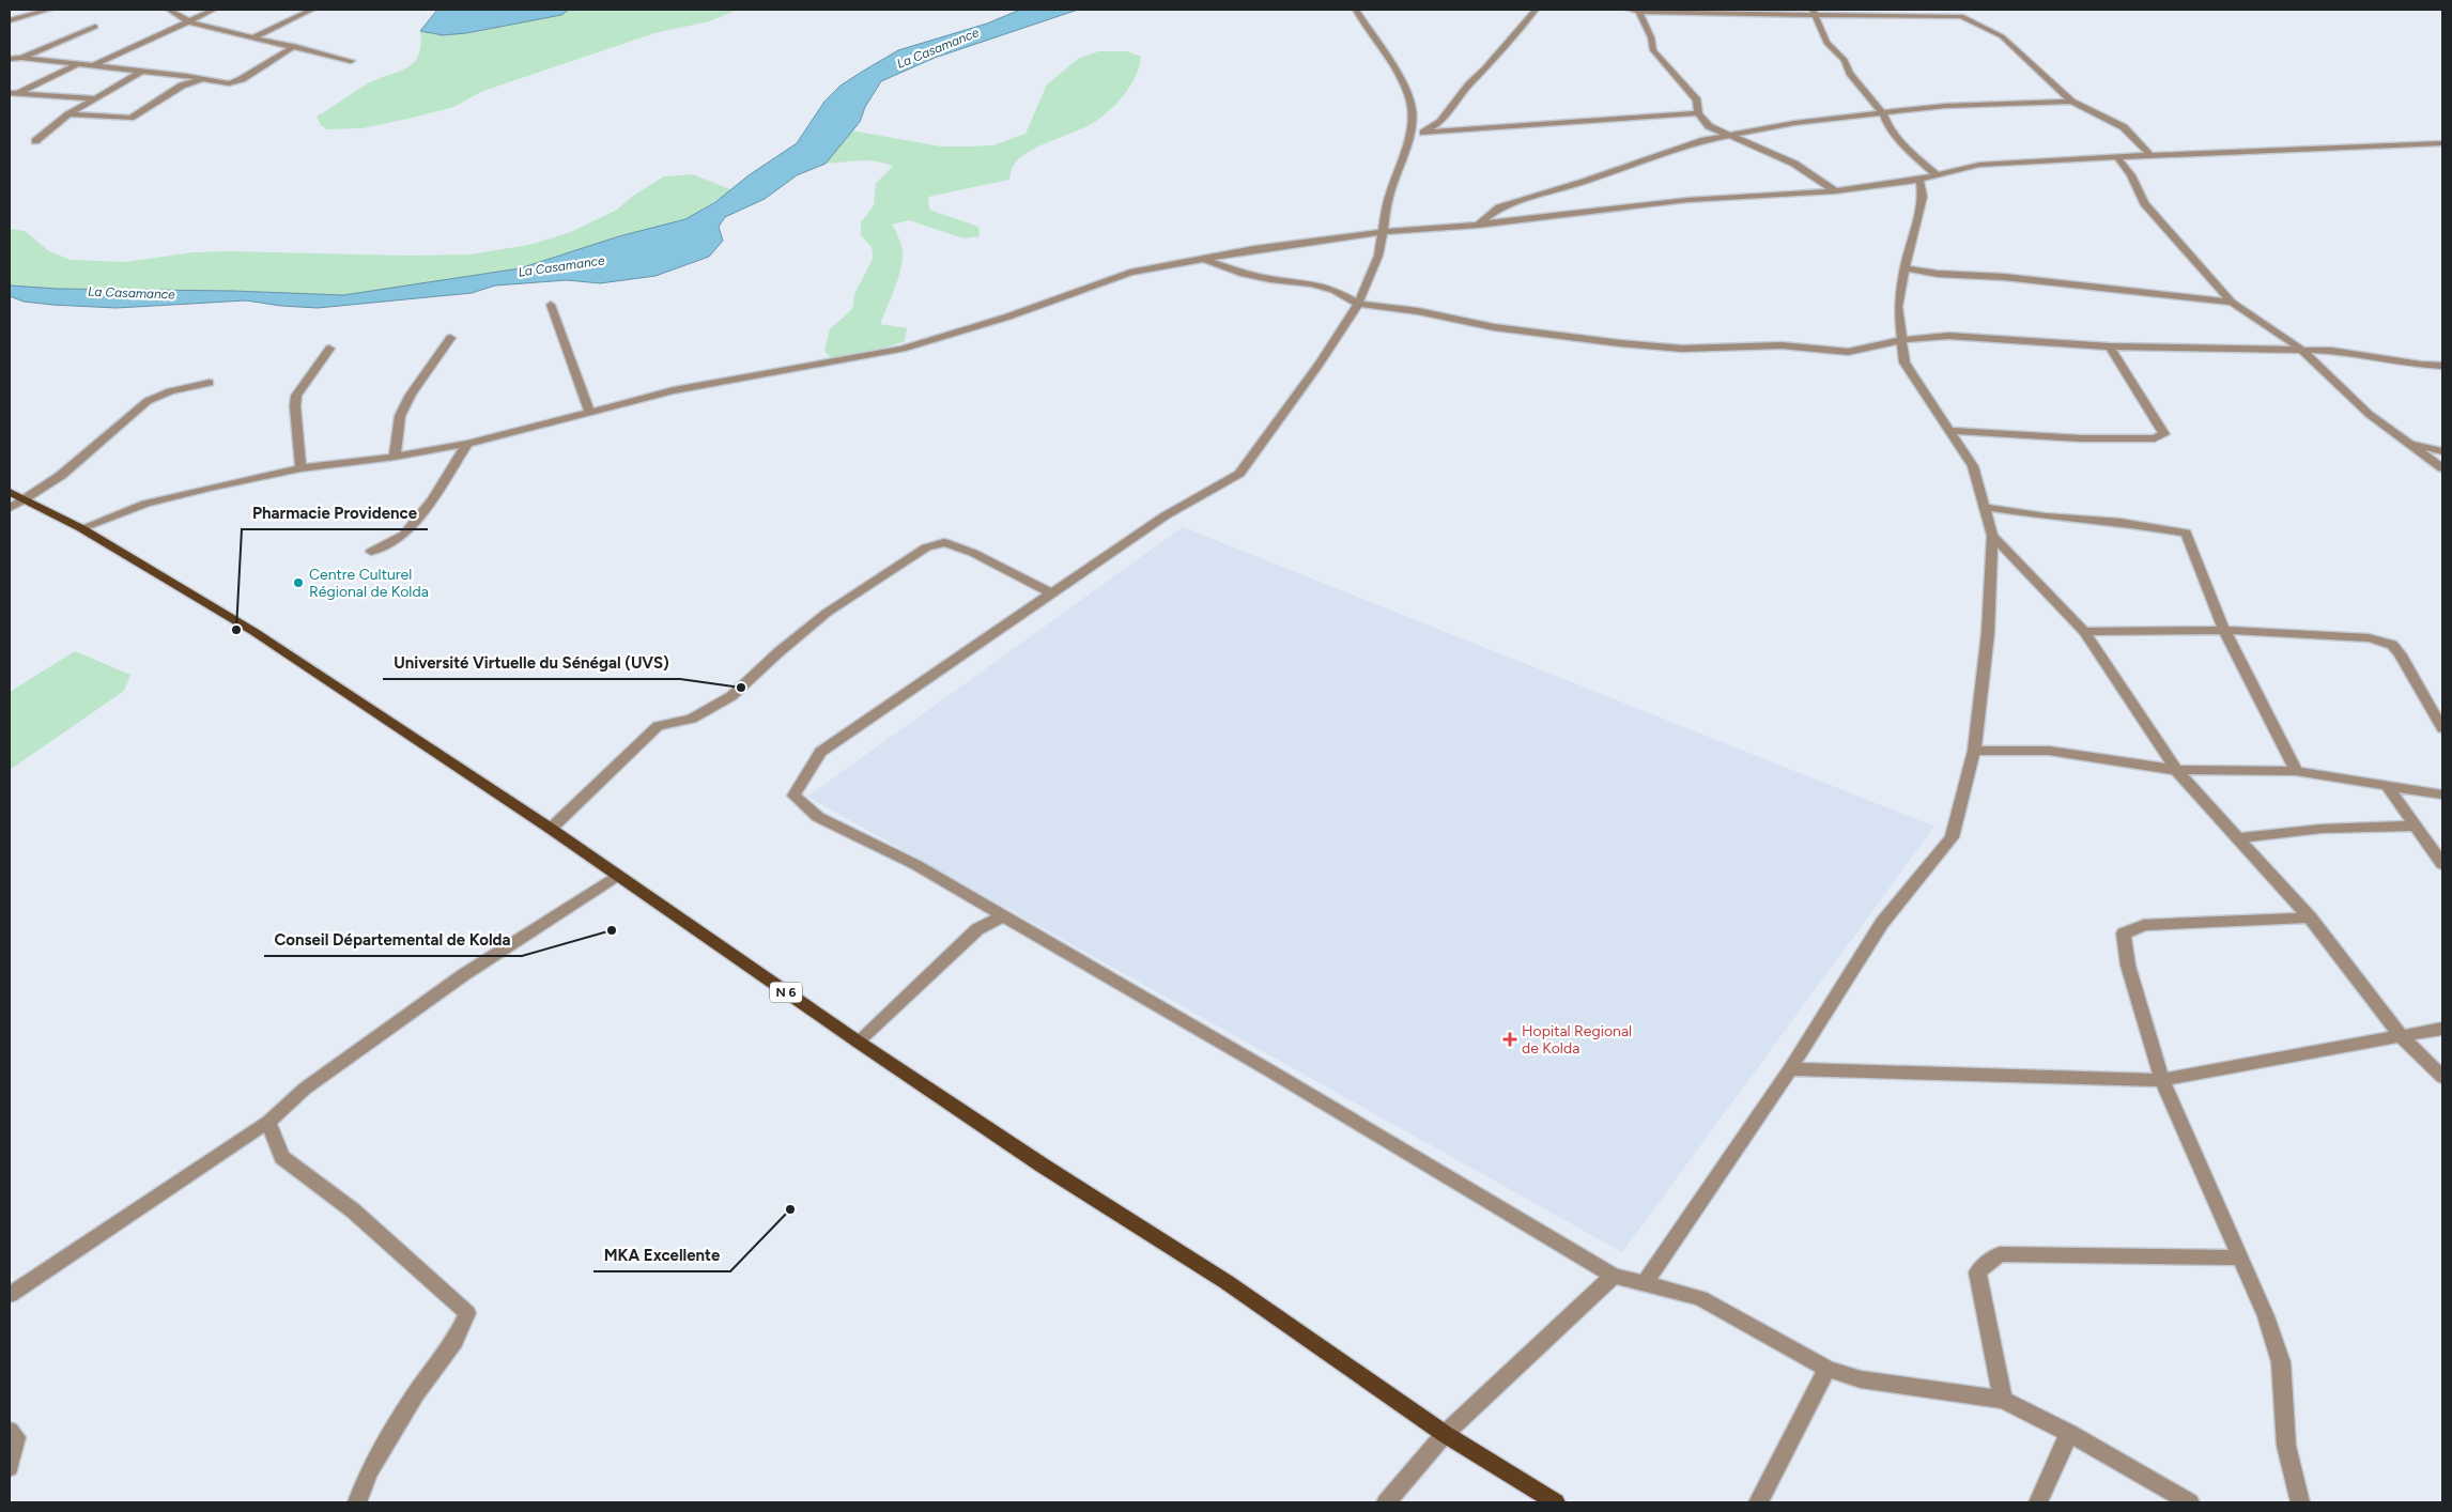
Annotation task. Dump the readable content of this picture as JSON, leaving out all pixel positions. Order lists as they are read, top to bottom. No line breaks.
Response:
{"streets":{"main road":["N 6"]},"water":["La Casamance"],"places":{"other":["Centre Culturel Régional de Kolda","Pharmacie Providence","Université Virtuelle du Sénégal (UVS)","Conseil Départemental de Kolda","MKA Excellente"],"health":["Hopital Regional de Kolda"]}}
